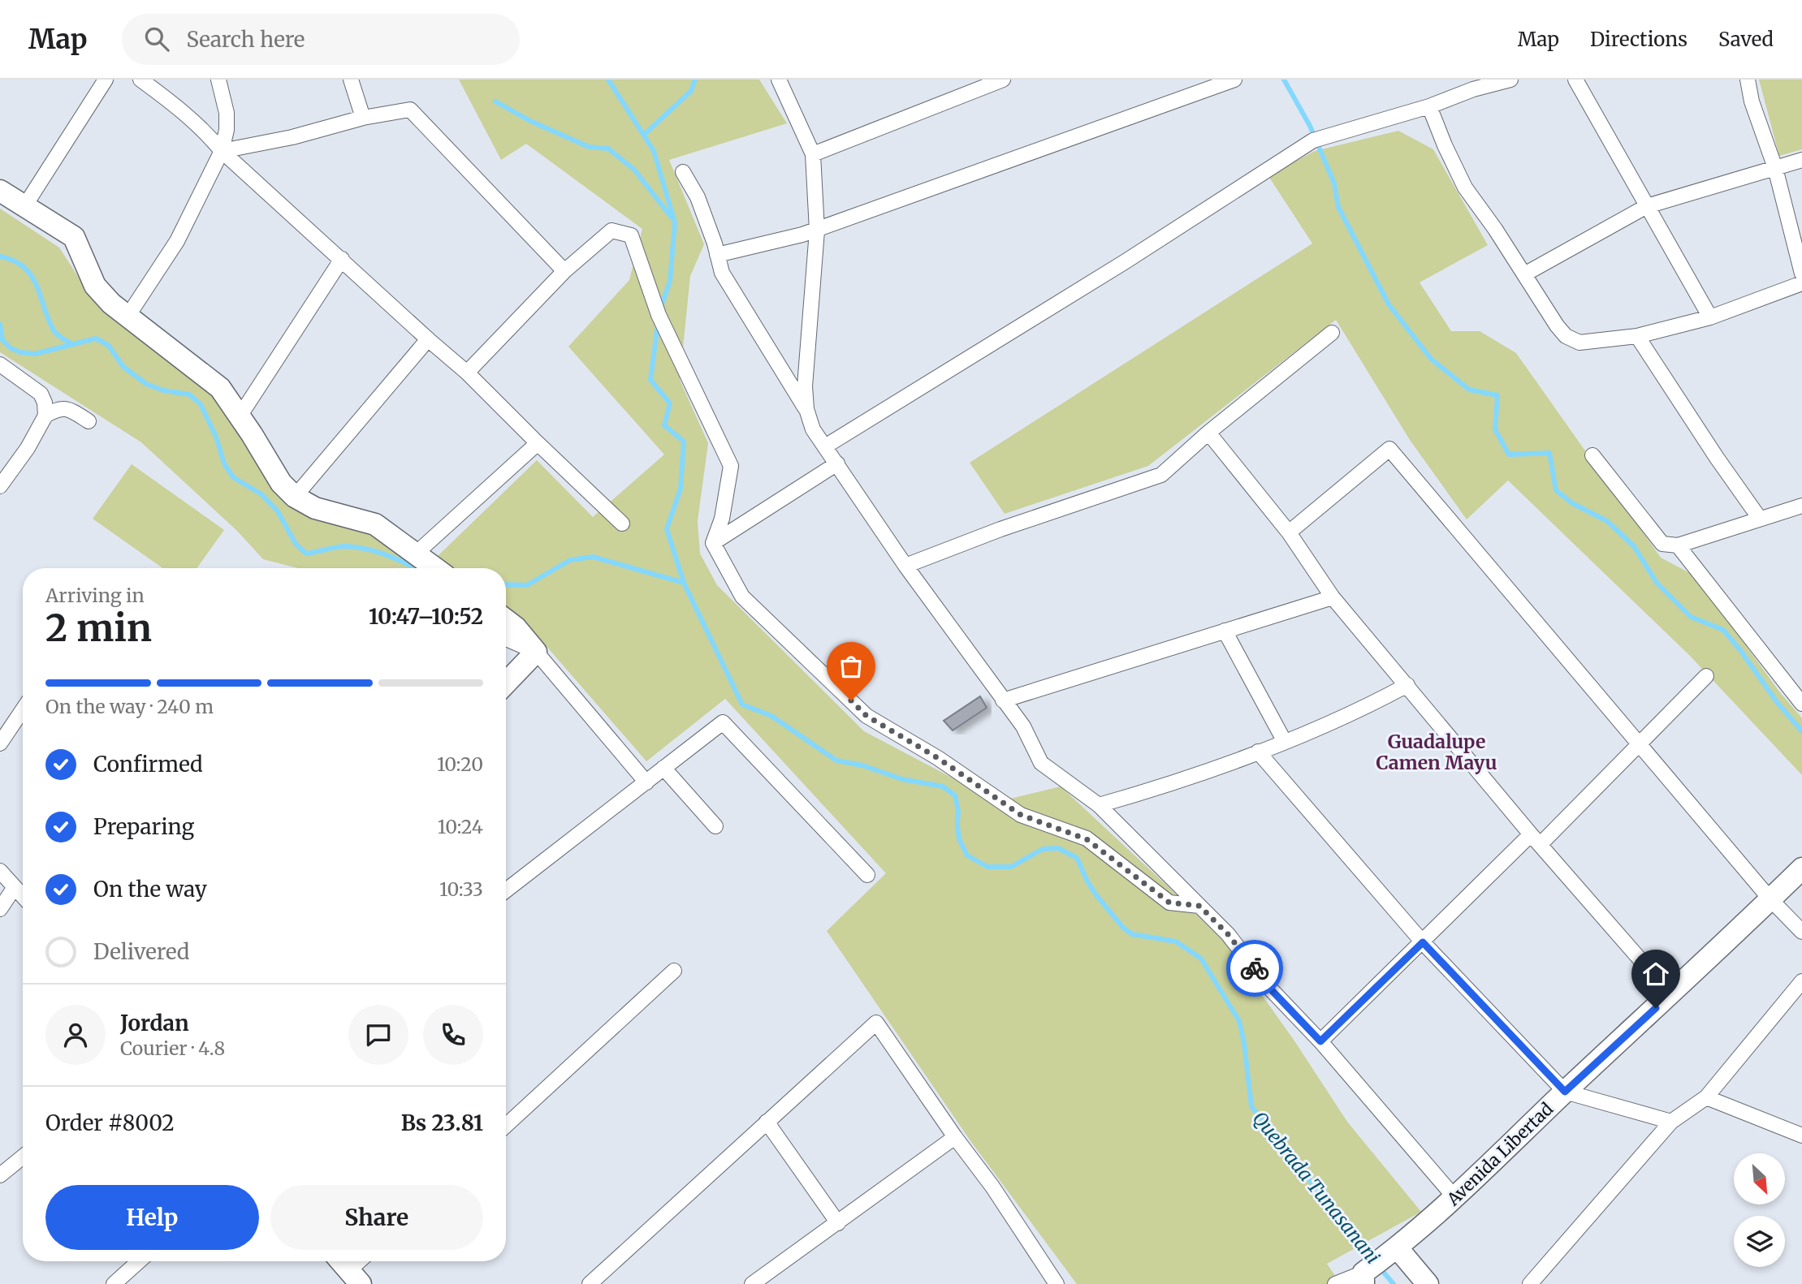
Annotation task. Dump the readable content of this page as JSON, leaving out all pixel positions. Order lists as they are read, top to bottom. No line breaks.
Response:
{"streets":{"street":["Avenida Libertad"]},"districts":["Guadalupe Camen Mayu"],"water":["Quebrada Tunasanani"],"north":"bottom right","page":{"header":"Map","search":"Search here","nav":["Map","Directions","Saved"],"heading":["2 min","Arriving in","10:47–10:52"],"panel":["Jordan","Courier · 4.8","Order #8002","Bs 23.81"],"bar":"On the way · 240 m","list":[["Confirmed","10:20"],["Preparing","10:24"],["On the way","10:33"],"Delivered"],"buttons":["Help","Share"]}}
